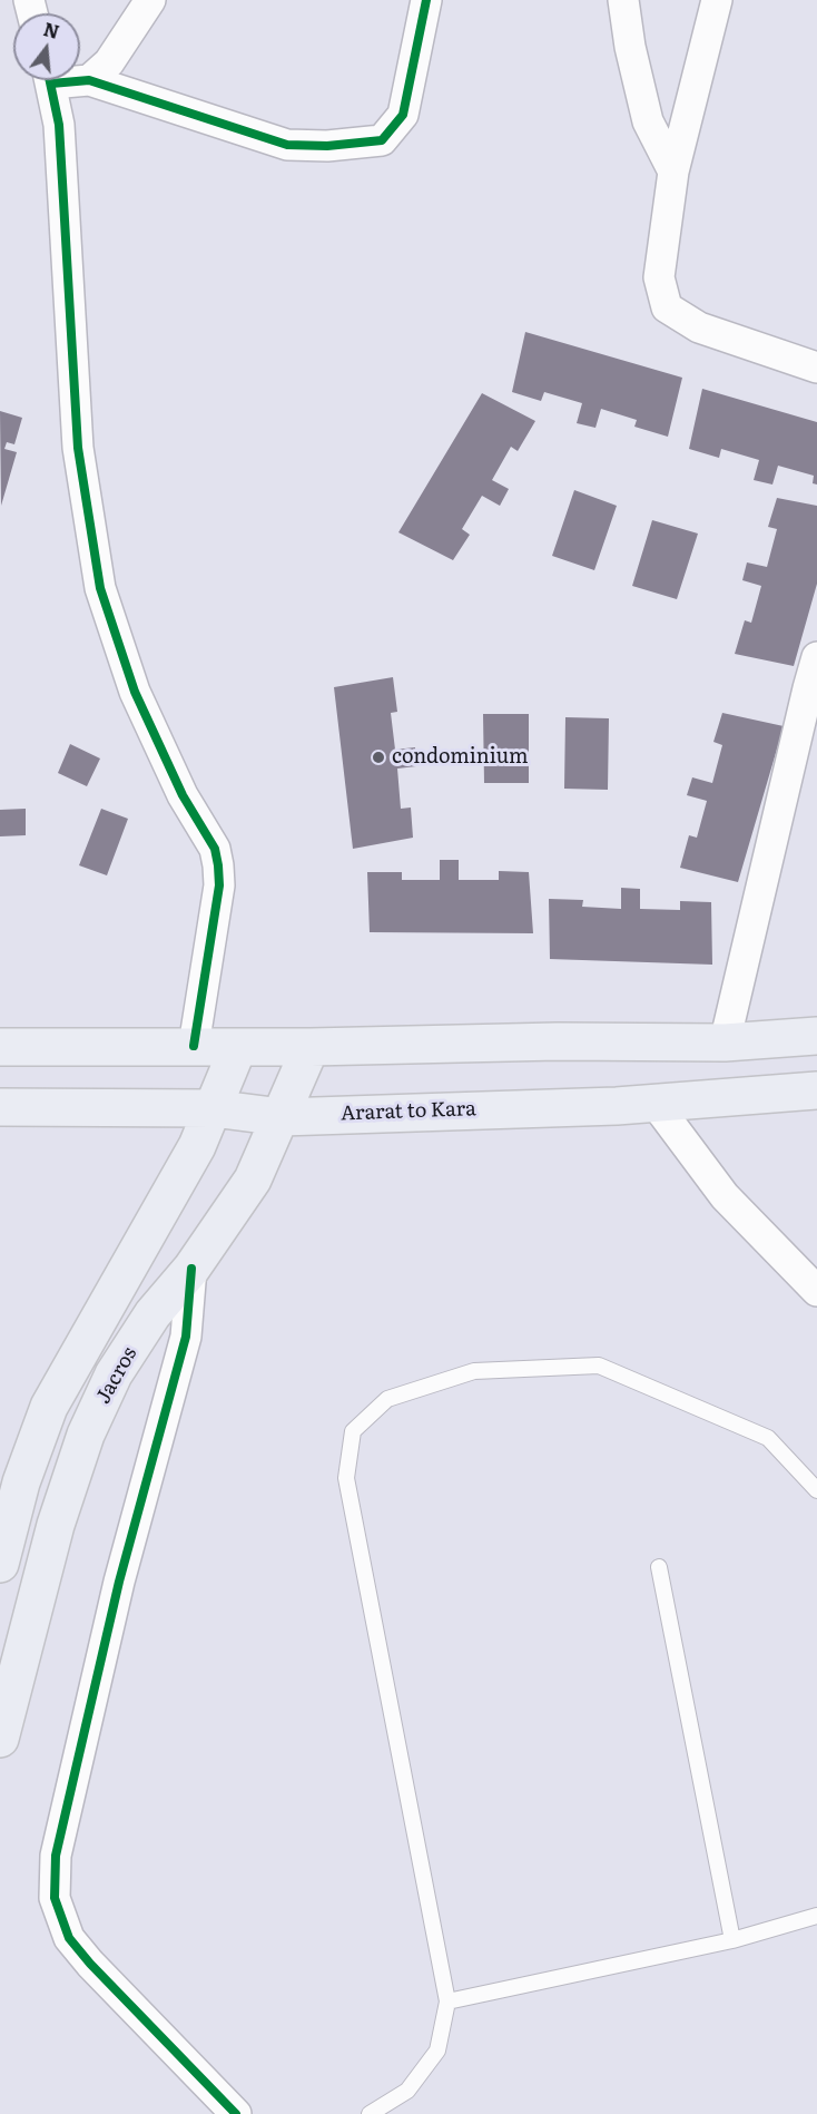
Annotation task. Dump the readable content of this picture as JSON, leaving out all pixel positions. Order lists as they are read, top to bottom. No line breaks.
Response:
{"streets":{"main road":["Ararat to Kara","Jacros"]},"crossings":[["Ararat to Kara","Jacros"]],"places":["condominium"],"north":"top"}
